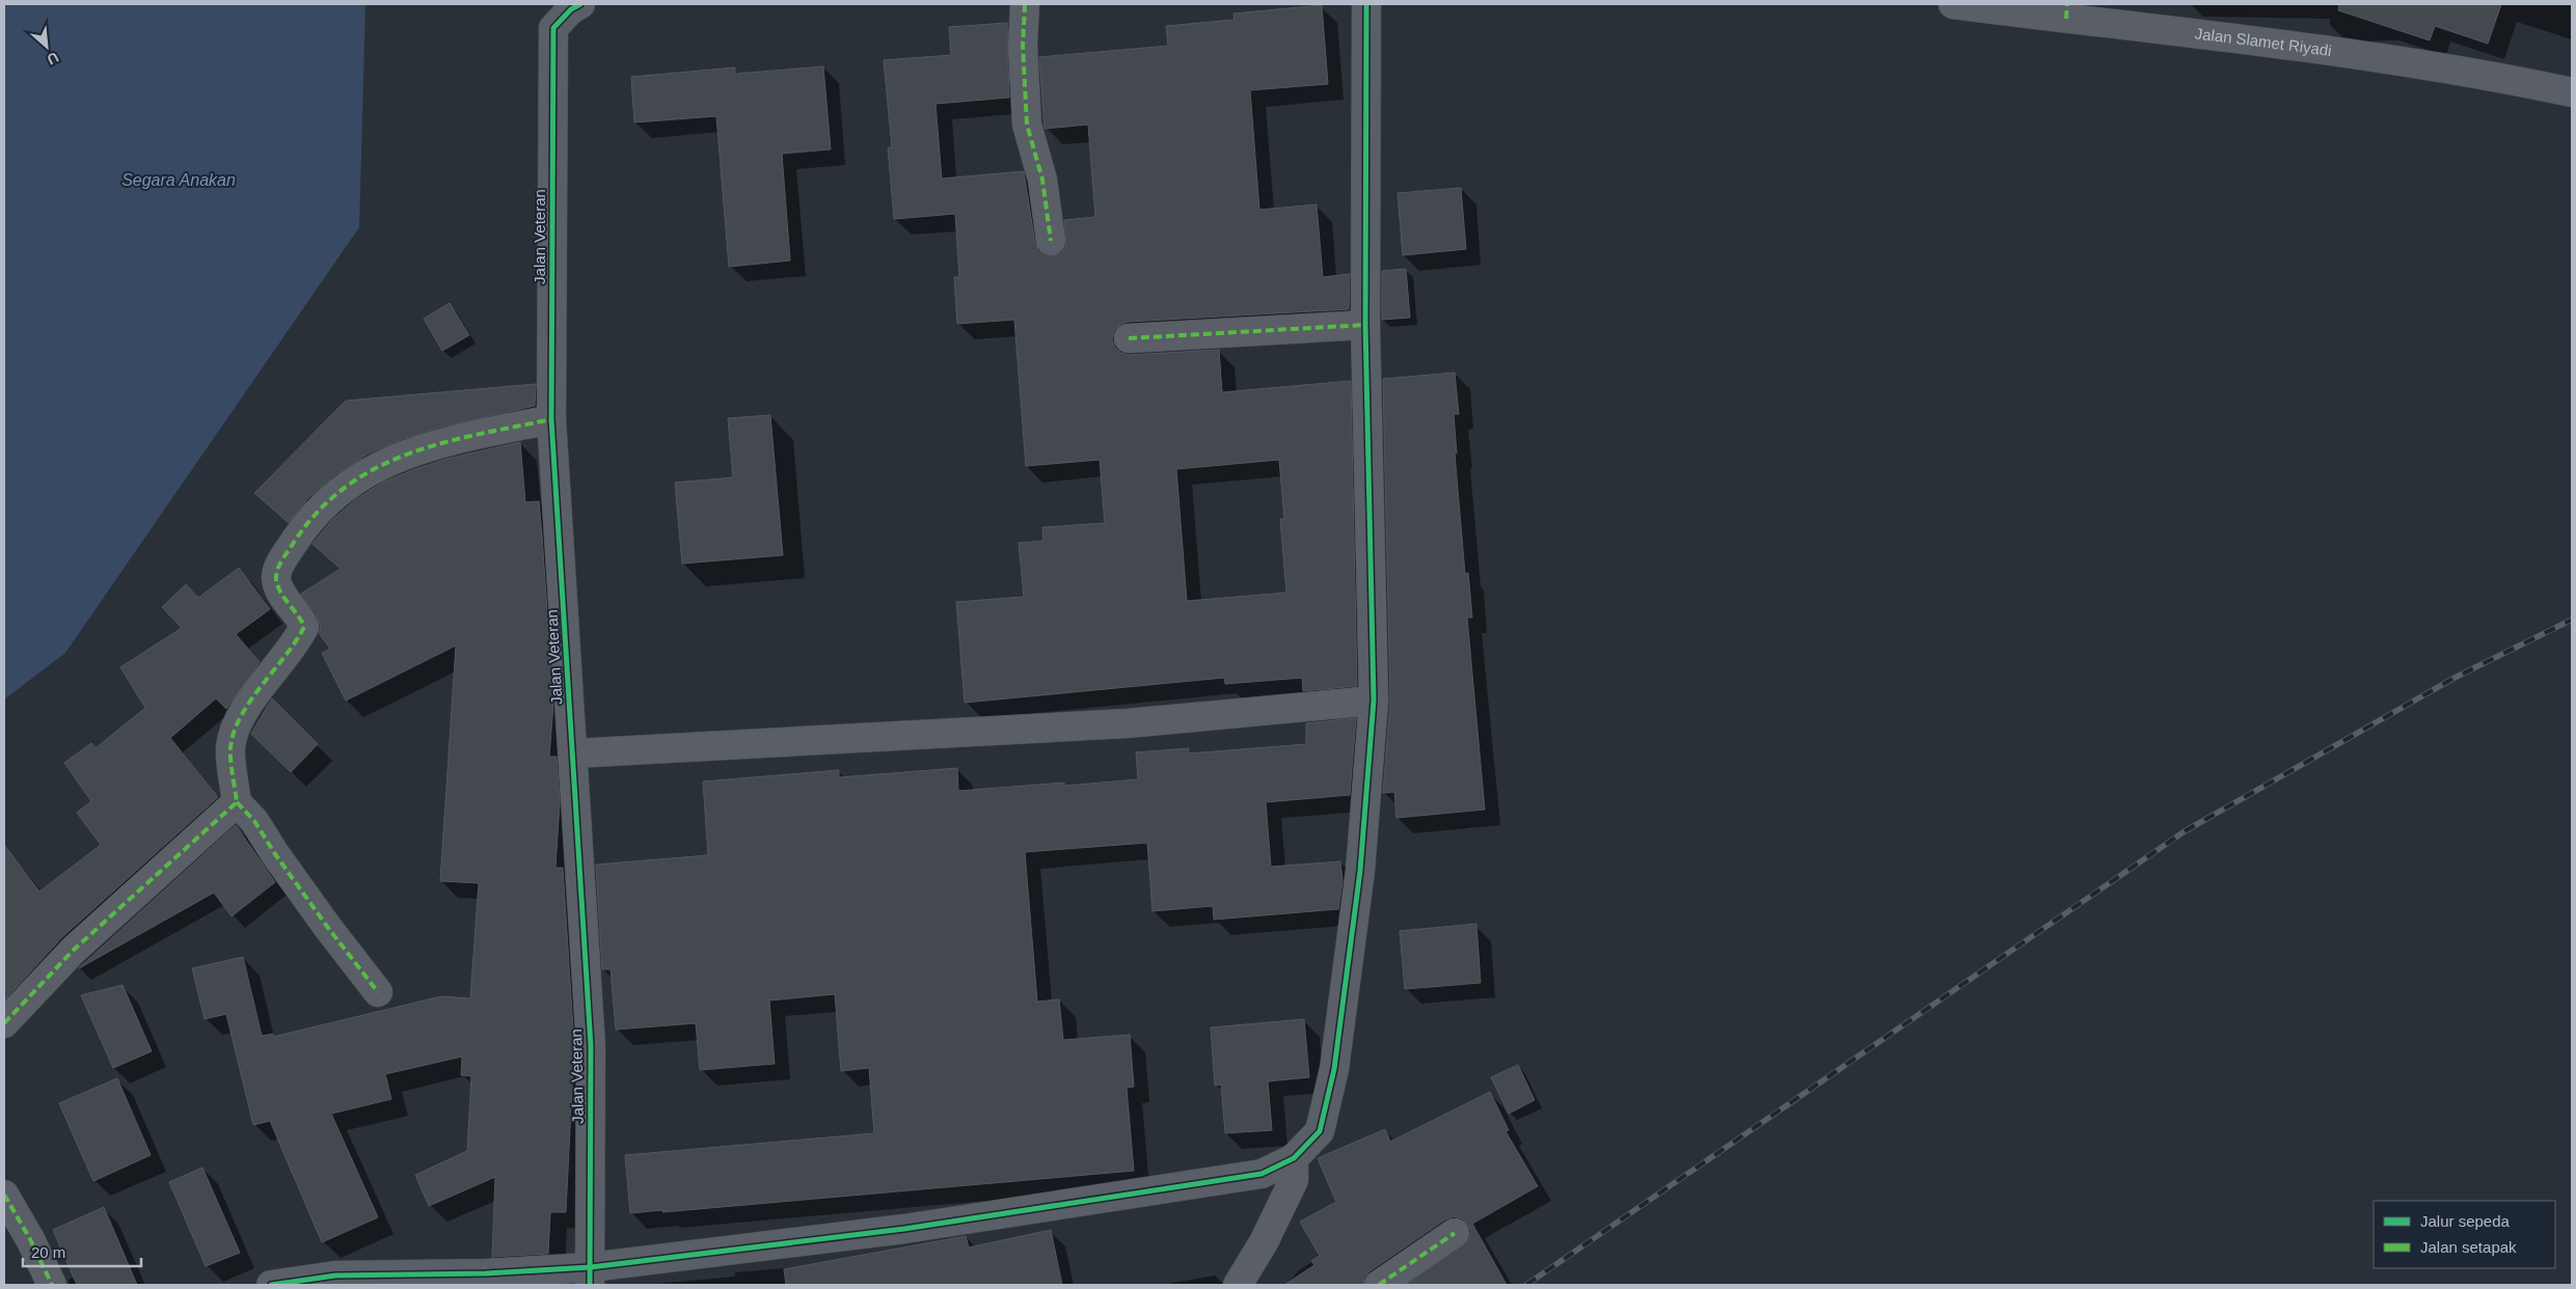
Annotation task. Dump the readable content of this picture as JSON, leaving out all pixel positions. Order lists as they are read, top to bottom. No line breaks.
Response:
{"streets":{"street":["Jalan Slamet Riyadi","Jalan Veteran"]},"water":["Segara Anakan"],"legend":["Jalur sepeda","Jalan setapak"],"scale_bar":"20 m","north":"bottom right"}
